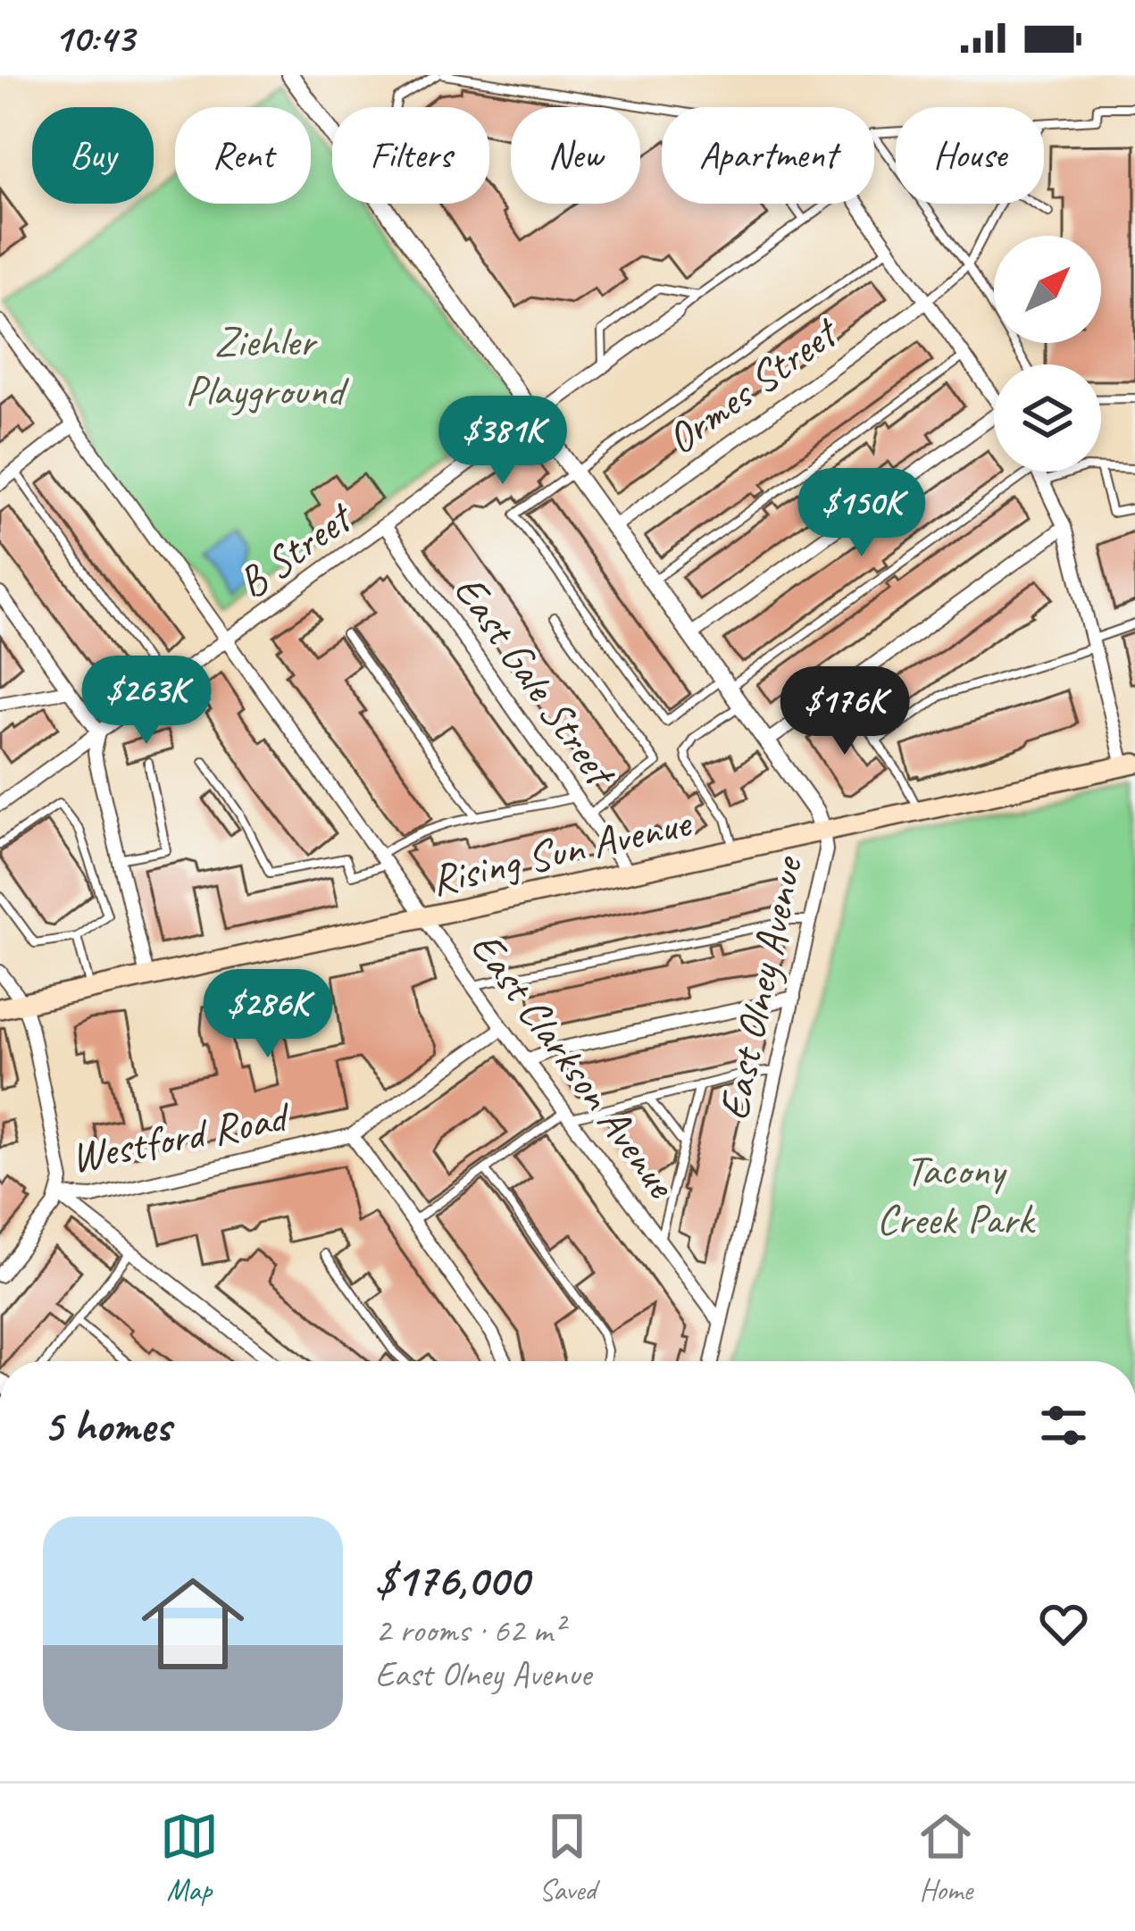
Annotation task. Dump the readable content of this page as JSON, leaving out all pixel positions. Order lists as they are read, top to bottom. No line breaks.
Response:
{"streets":{"main road":["Rising Sun Avenue"],"street":["Ormes Street","B Street","East Gale Street","East Olney Avenue","East Clarkson Avenue","Westford Road"]},"crossings":[["Ormes Street","East Olney Avenue"],["B Street","East Gale Street"],["B Street","East Olney Avenue"],["B Street","East Clarkson Avenue"],["East Gale Street","Rising Sun Avenue"],["Rising Sun Avenue","East Olney Avenue"],["Rising Sun Avenue","East Clarkson Avenue"],["East Olney Avenue","East Clarkson Avenue"],["East Clarkson Avenue","Westford Road"]],"parks":["Ziehler Playground","Tacony Creek Park"],"north":"top right","page":{"status":"10:43","chip":["Buy","Rent","Filters","New","Apartment","House"],"price":["$381K","$150K","$263K","$176K","$286K"],"heading":"5 homes","list":[{"name":"$176,000","note":"2 rooms · 62 m² · East Olney Avenue"}],"tabs":["Map","Saved","Home"]}}
